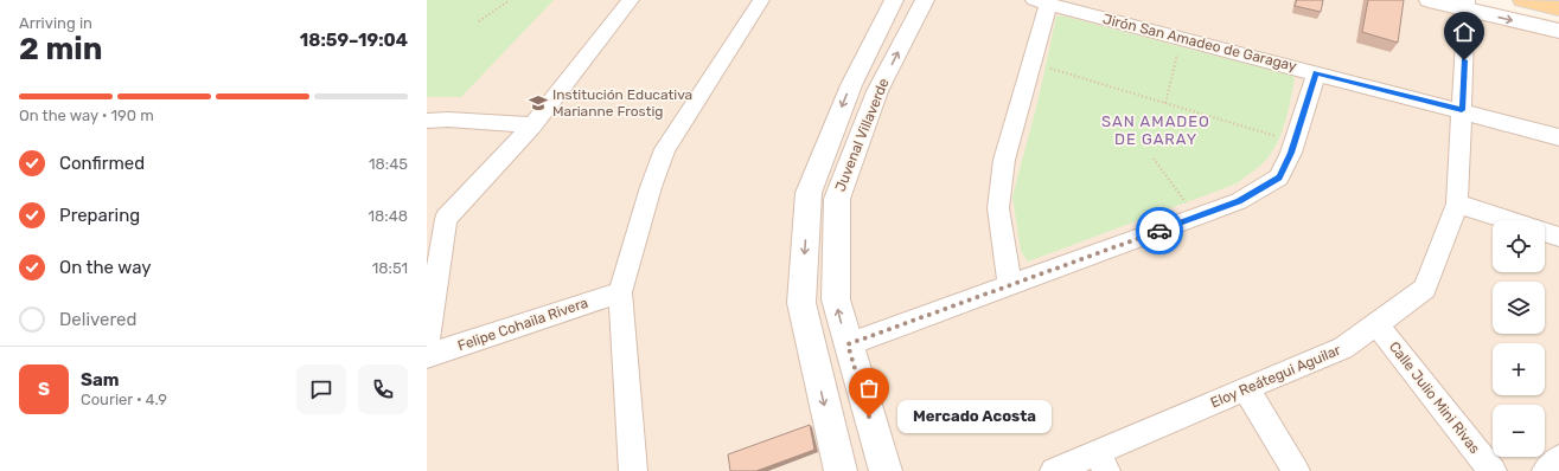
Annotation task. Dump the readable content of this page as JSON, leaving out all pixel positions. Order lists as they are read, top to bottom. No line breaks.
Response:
{"streets":{"street":["Jirón San Amadeo de Garagay","Juvenal Villaverde","Felipe Cohaila Rivera","Eloy Reátegui Aguilar","Calle Julio Mini Rivas"]},"crossings":[["Jirón San Amadeo de Garagay","Eloy Reátegui Aguilar"],["Eloy Reátegui Aguilar","Calle Julio Mini Rivas"]],"districts":["SAN AMADEO DE GARAY"],"places":{"school or university":["Institución Educativa Marianne Frostig"],"other":["Mercado Acosta"]},"page":{"heading":["2 min","Arriving in","18:59–19:04"],"panel":["Sam","Courier · 4.9"],"bar":"On the way · 190 m","list":[["Confirmed","18:45"],["Preparing","18:48"],["On the way","18:51"],"Delivered"],"map_buttons":["+","−"],"round":"S","bubble":"Mercado Acosta"}}
